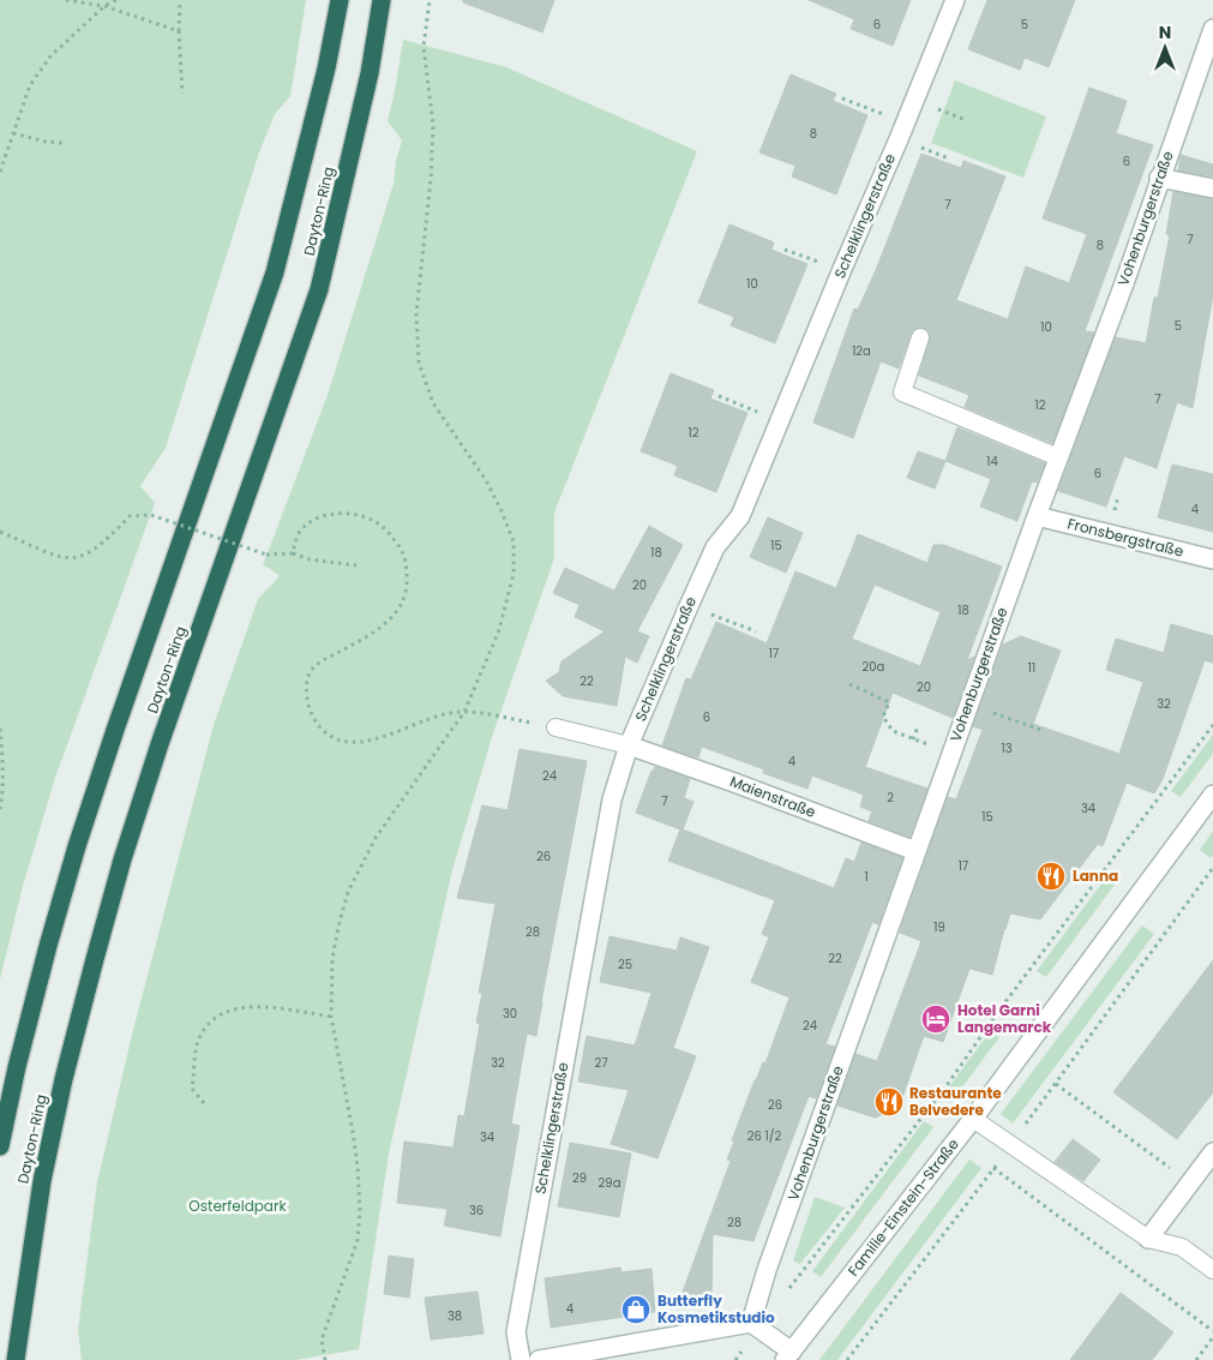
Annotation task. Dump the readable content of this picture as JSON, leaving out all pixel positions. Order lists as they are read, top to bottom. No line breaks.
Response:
{"streets":{"highway":["Dayton-Ring"],"street":["Schelklingerstraße","Vohenburgerstraße","Fronsbergstraße","Maienstraße","Familie-Einstein-Straße"]},"crossings":[["Schelklingerstraße","Maienstraße"],["Vohenburgerstraße","Fronsbergstraße"],["Vohenburgerstraße","Maienstraße"]],"parks":["Osterfeldpark"],"places":{"restaurant":["Lanna","Restaurante Belvedere"],"hotel":["Hotel Garni Langemarck"],"shop":["Butterfly Kosmetikstudio"]},"house_numbers":["6","5","8","6","7","7","8","10","5","10","12a","7","12","12","14","6","4","15","18","20","18","17","20a","11","22","20","32","6","13","4","24","2","7","34","15","26","17","1","19","28","22","25","30","24","32","27","26","26 1/2","34","29","29a","36","28","4","38"],"north":"top"}
